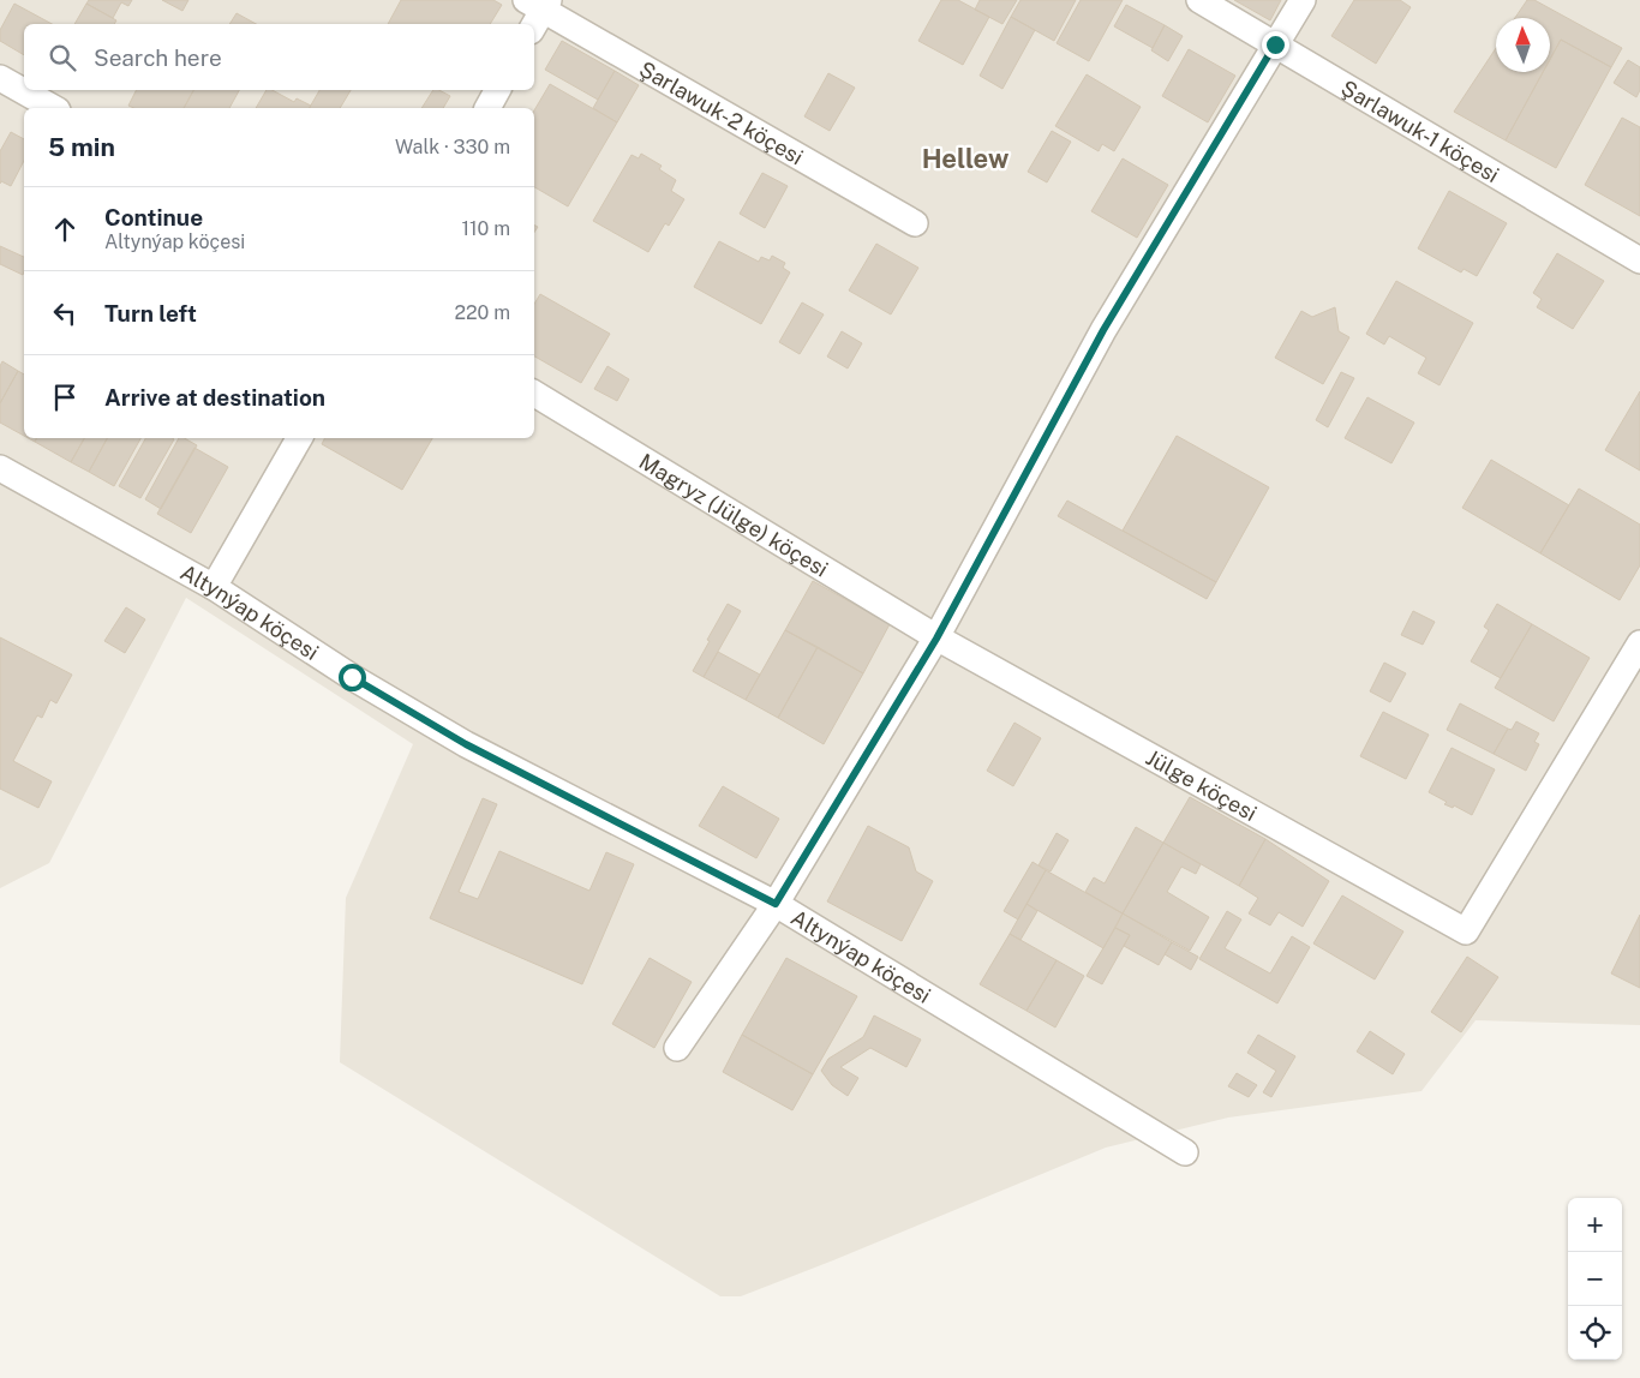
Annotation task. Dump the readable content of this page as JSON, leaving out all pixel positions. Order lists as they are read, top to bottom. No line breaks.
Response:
{"streets":{"street":["Şarlawuk-2 köçesi","Şarlawuk-1 köçesi","Magryz (Jülge) köçesi","Altynýap köçesi","Jülge köçesi"]},"crossings":[["Magryz (Jülge) köçesi","Jülge köçesi"]],"districts":["Hellew"],"north":"top","page":{"search":"Search here","heading":["5 min","Walk · 330 m"],"list":[["Continue","Altynýap köçesi","110 m"],["Turn left","220 m"],"Arrive at destination"],"map_buttons":["+","−"]}}
